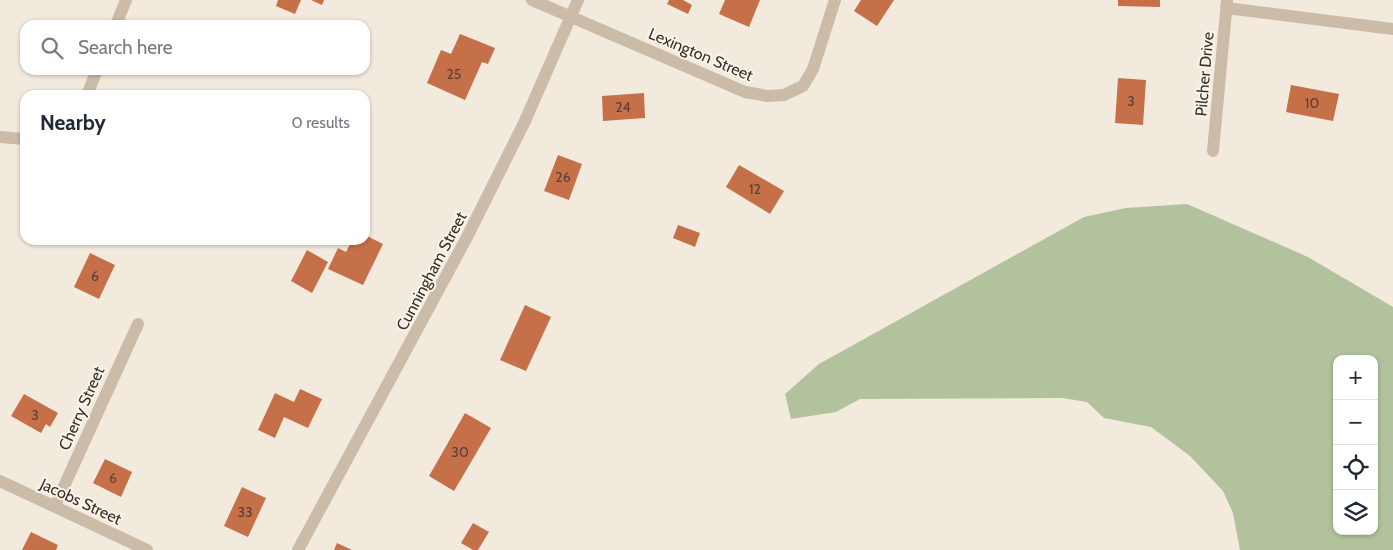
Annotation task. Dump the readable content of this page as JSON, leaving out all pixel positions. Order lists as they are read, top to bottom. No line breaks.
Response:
{"streets":{"street":["Lexington Street","Pilcher Drive","Cunningham Street","Cherry Street","Jacobs Street"]},"crossings":[["Lexington Street","Cunningham Street"],["Cherry Street","Jacobs Street"]],"house_numbers":["25","3","10","24","26","12","6","3","30","6","33"],"page":{"search":"Search here","heading":["Nearby","0 results"],"map_buttons":["+","−"]}}
